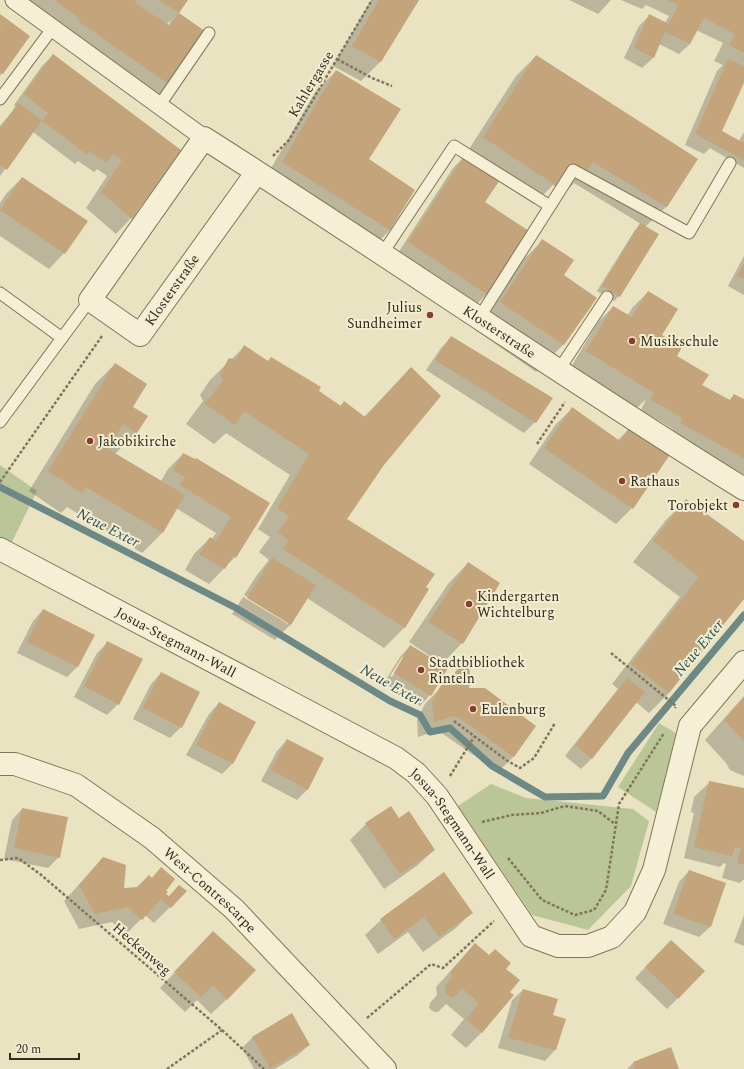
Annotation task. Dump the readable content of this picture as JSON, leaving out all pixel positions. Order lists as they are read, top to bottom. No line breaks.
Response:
{"streets":{"street":["Klosterstraße","Josua-Stegmann-Wall","West-Contrescarpe"],"path":["Kahlergasse","Heckenweg"]},"crossings":[["Kahlergasse","Klosterstraße"]],"water":["Neue Exter"],"places":["Julius Sundheimer","Musikschule","Jakobikirche","Rathaus","Torobjekt","Kindergarten Wichtelburg","Stadtbibliothek Rinteln","Eulenburg"],"scale_bar":"20 m"}
